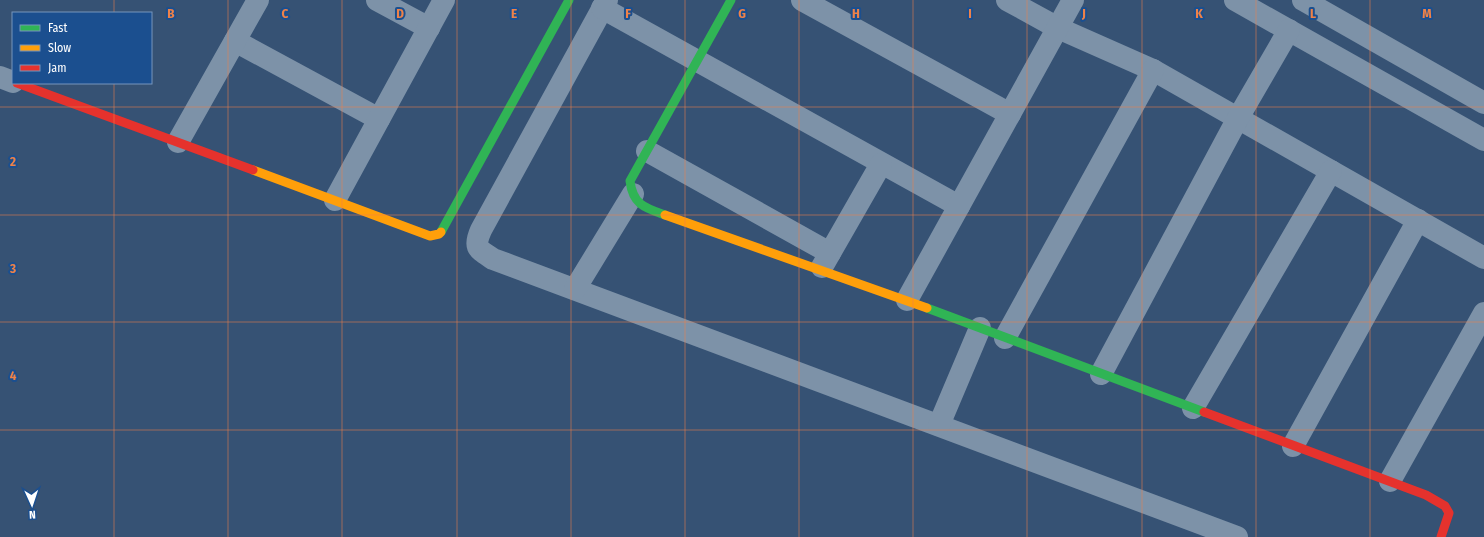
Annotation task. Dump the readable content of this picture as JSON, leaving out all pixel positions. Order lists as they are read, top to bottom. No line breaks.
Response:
{"legend":["Fast","Slow","Jam"],"north":"bottom","grid":{"columns":["B","C","D","E","F","G","H","I","J","K","L","M"],"rows":["2","3","4"]}}
